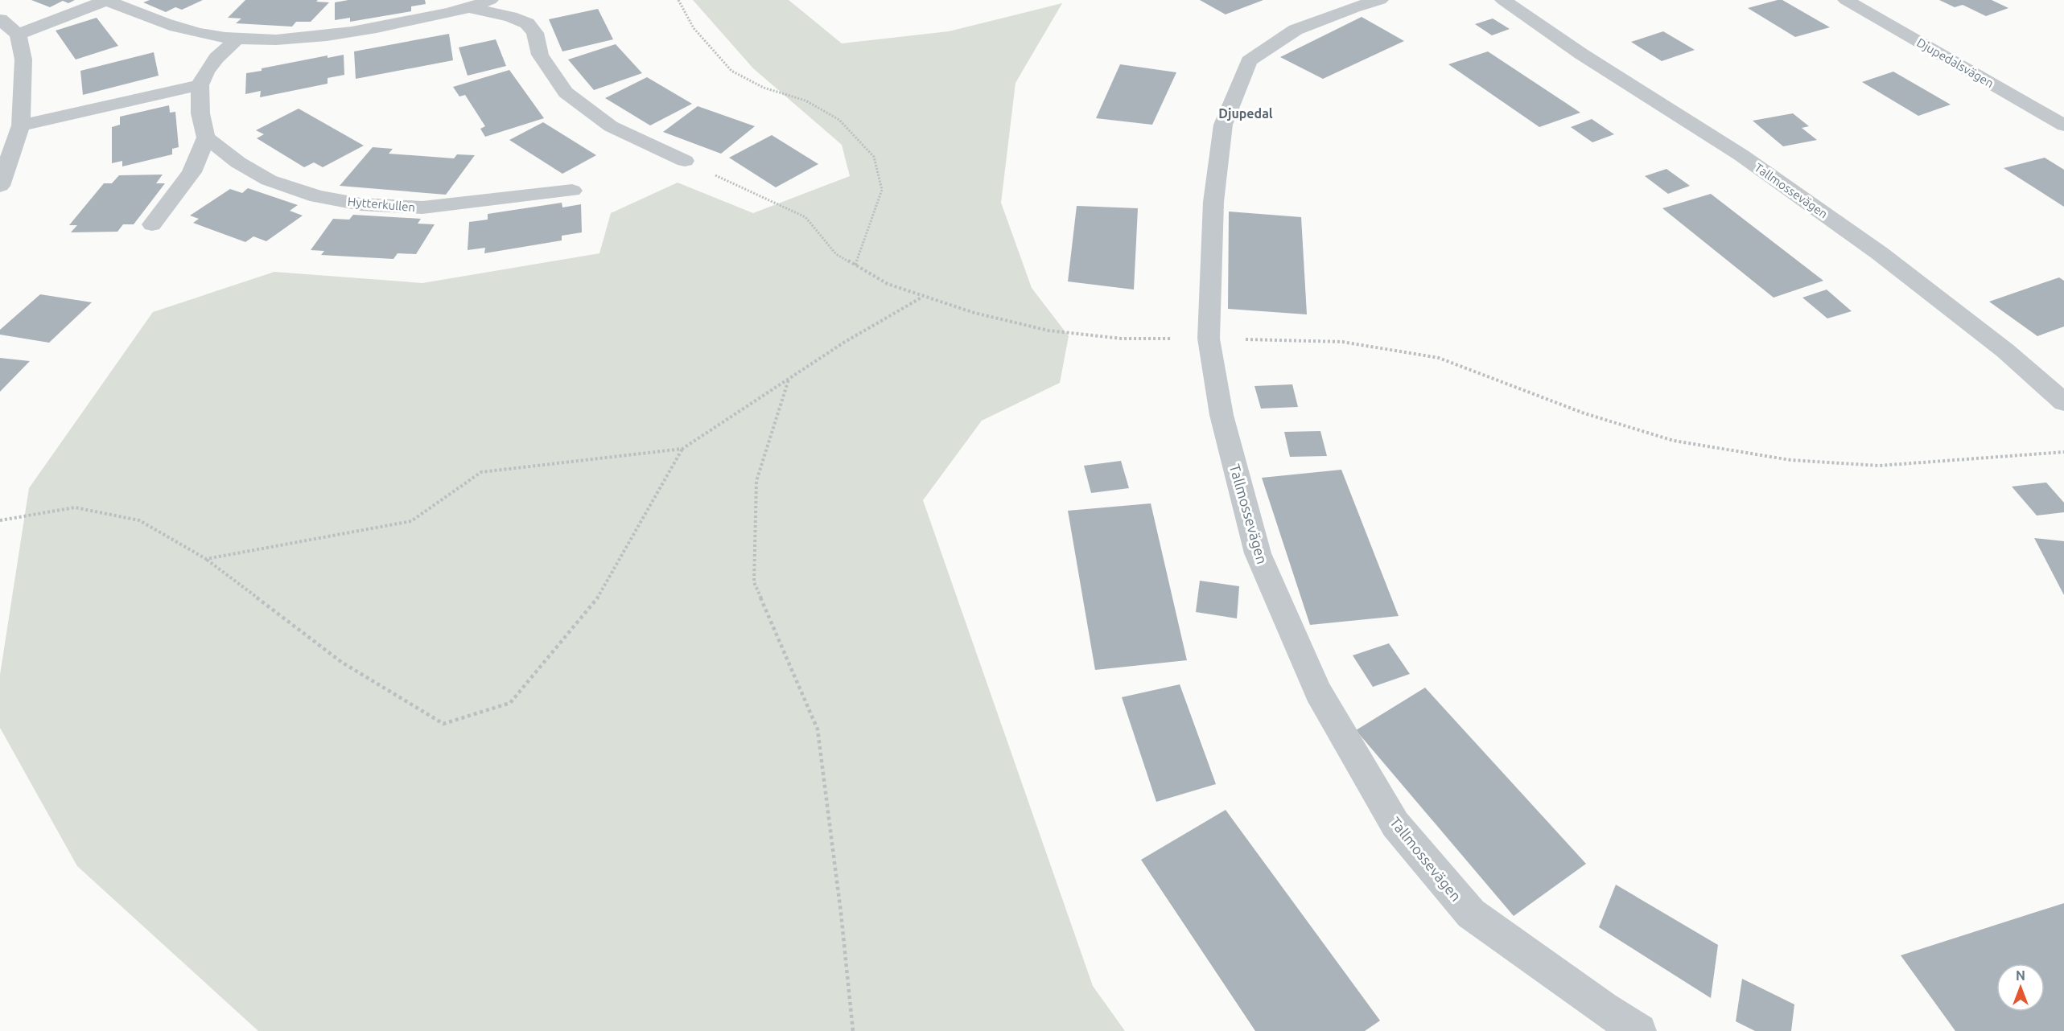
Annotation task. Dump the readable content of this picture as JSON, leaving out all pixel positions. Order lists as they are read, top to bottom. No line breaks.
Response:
{"streets":{"street":["Djupedalsvägen","Tallmossevägen","Hytterkullen"]},"districts":["Djupedal"],"north":"top"}
